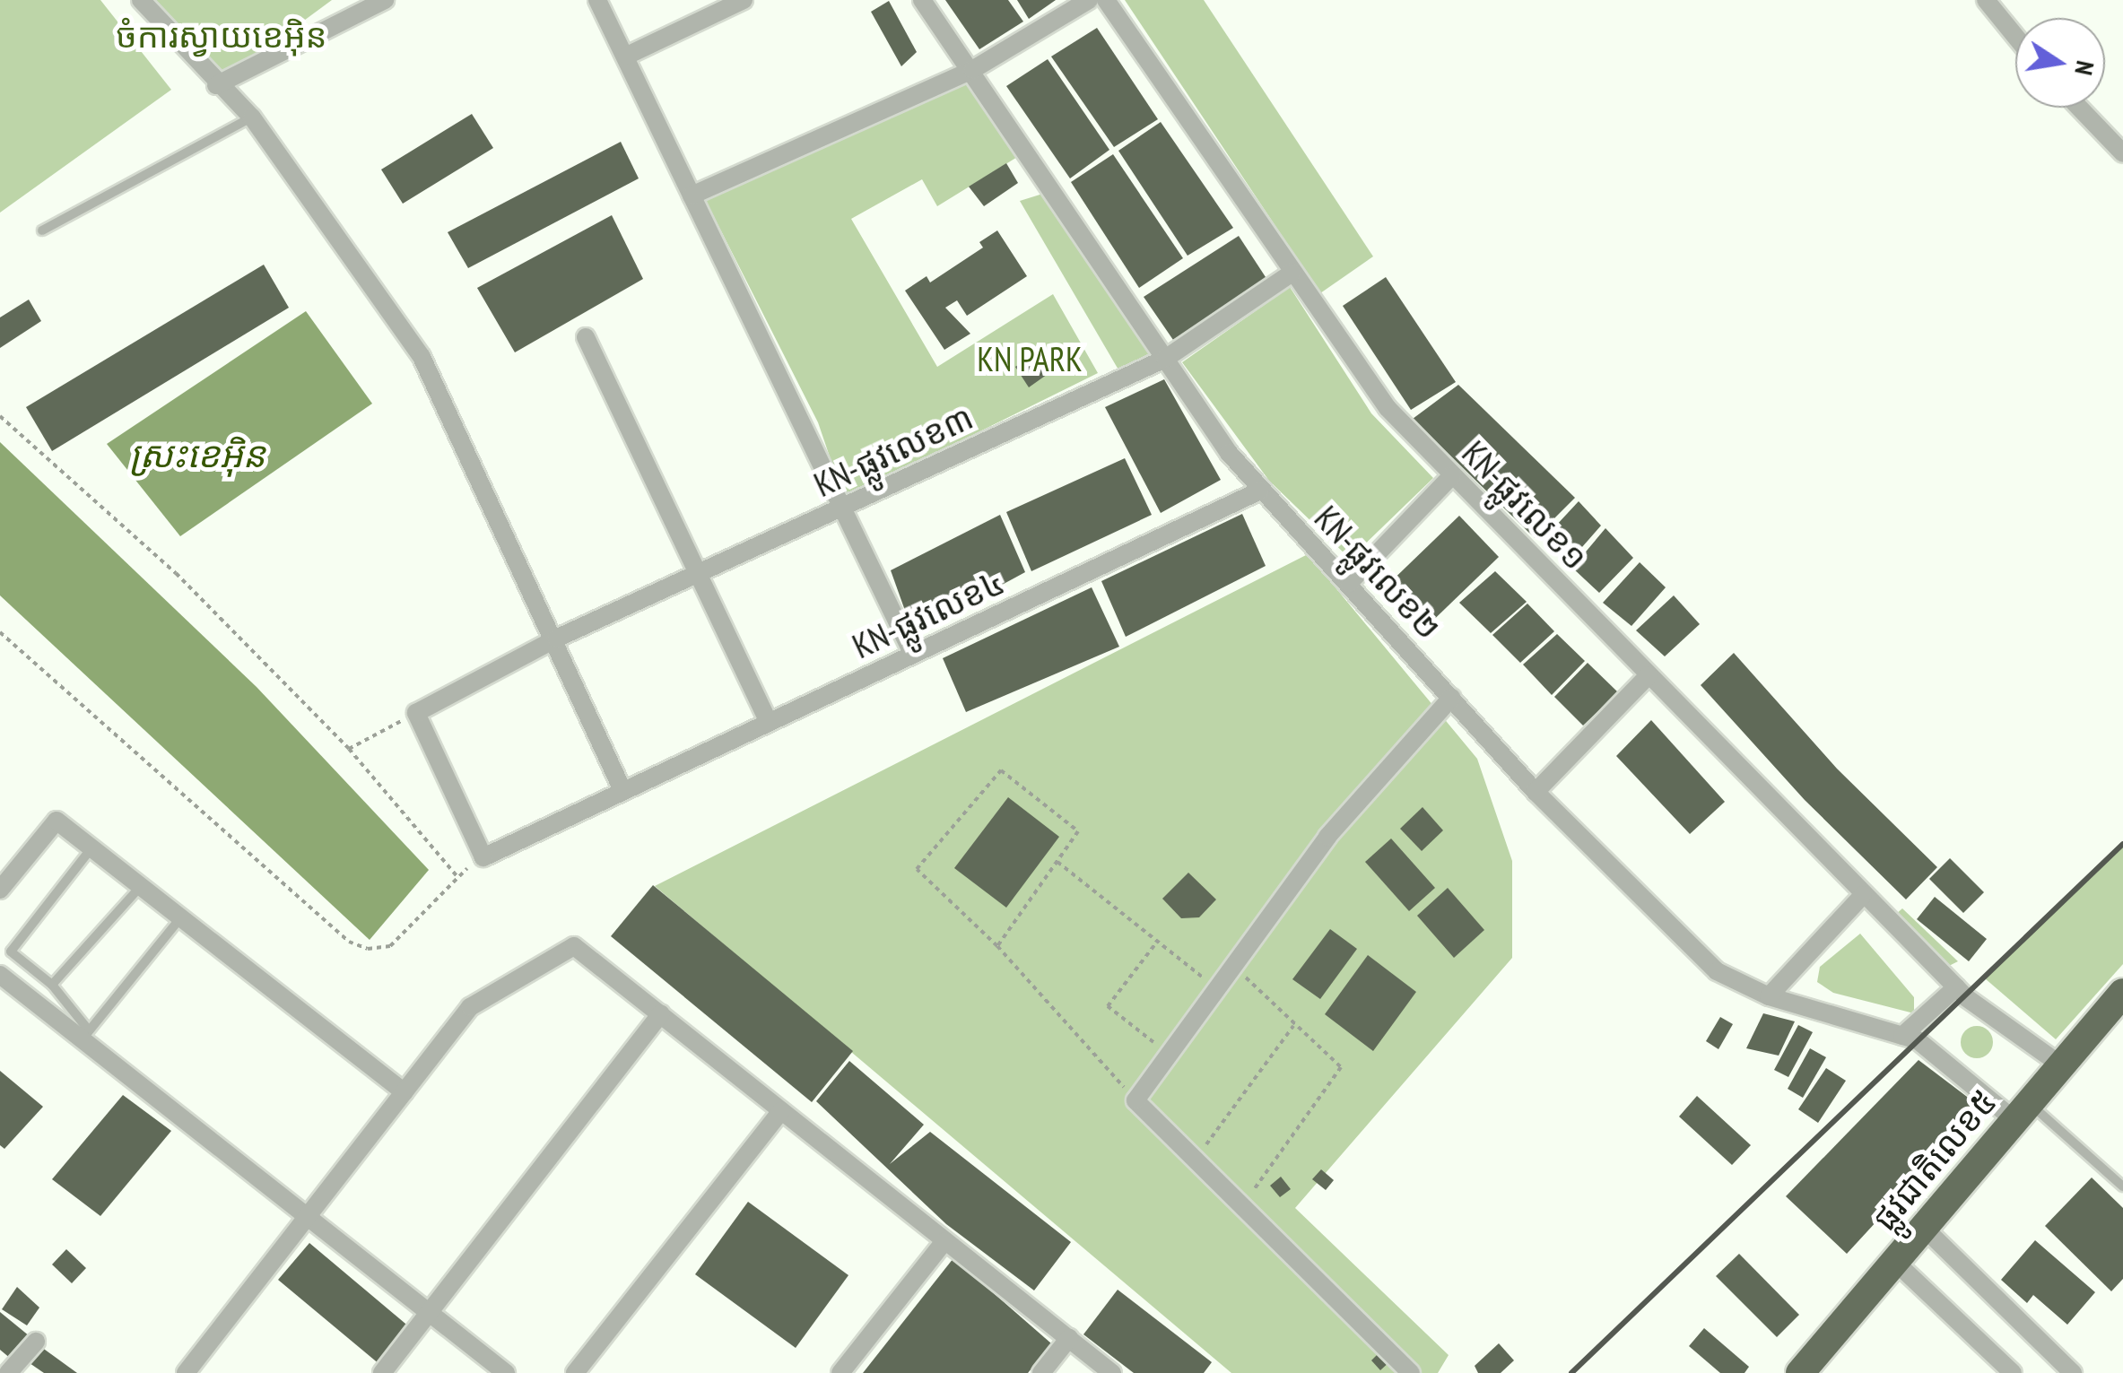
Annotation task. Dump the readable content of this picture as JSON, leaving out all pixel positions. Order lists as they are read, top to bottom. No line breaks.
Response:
{"streets":{"highway":["ផ្លូវជាតិលេខ៥"],"street":["KN-ផ្លូវលេខ៣","KN-ផ្លូវលេខ១","KN-ផ្លូវលេខ២","KN-ផ្លូវលេខ៤"]},"crossings":[["KN-ផ្លូវលេខ៣","KN-ផ្លូវលេខ១"],["KN-ផ្លូវលេខ៣","KN-ផ្លូវលេខ២"],["KN-ផ្លូវលេខ១","ផ្លូវជាតិលេខ៥"],["KN-ផ្លូវលេខ២","KN-ផ្លូវលេខ៤"]],"water":["ស្រះខេអ៊ិន"],"parks":["ចំការស្វាយខេអ៊ិន","KN PARK"],"north":"right"}
